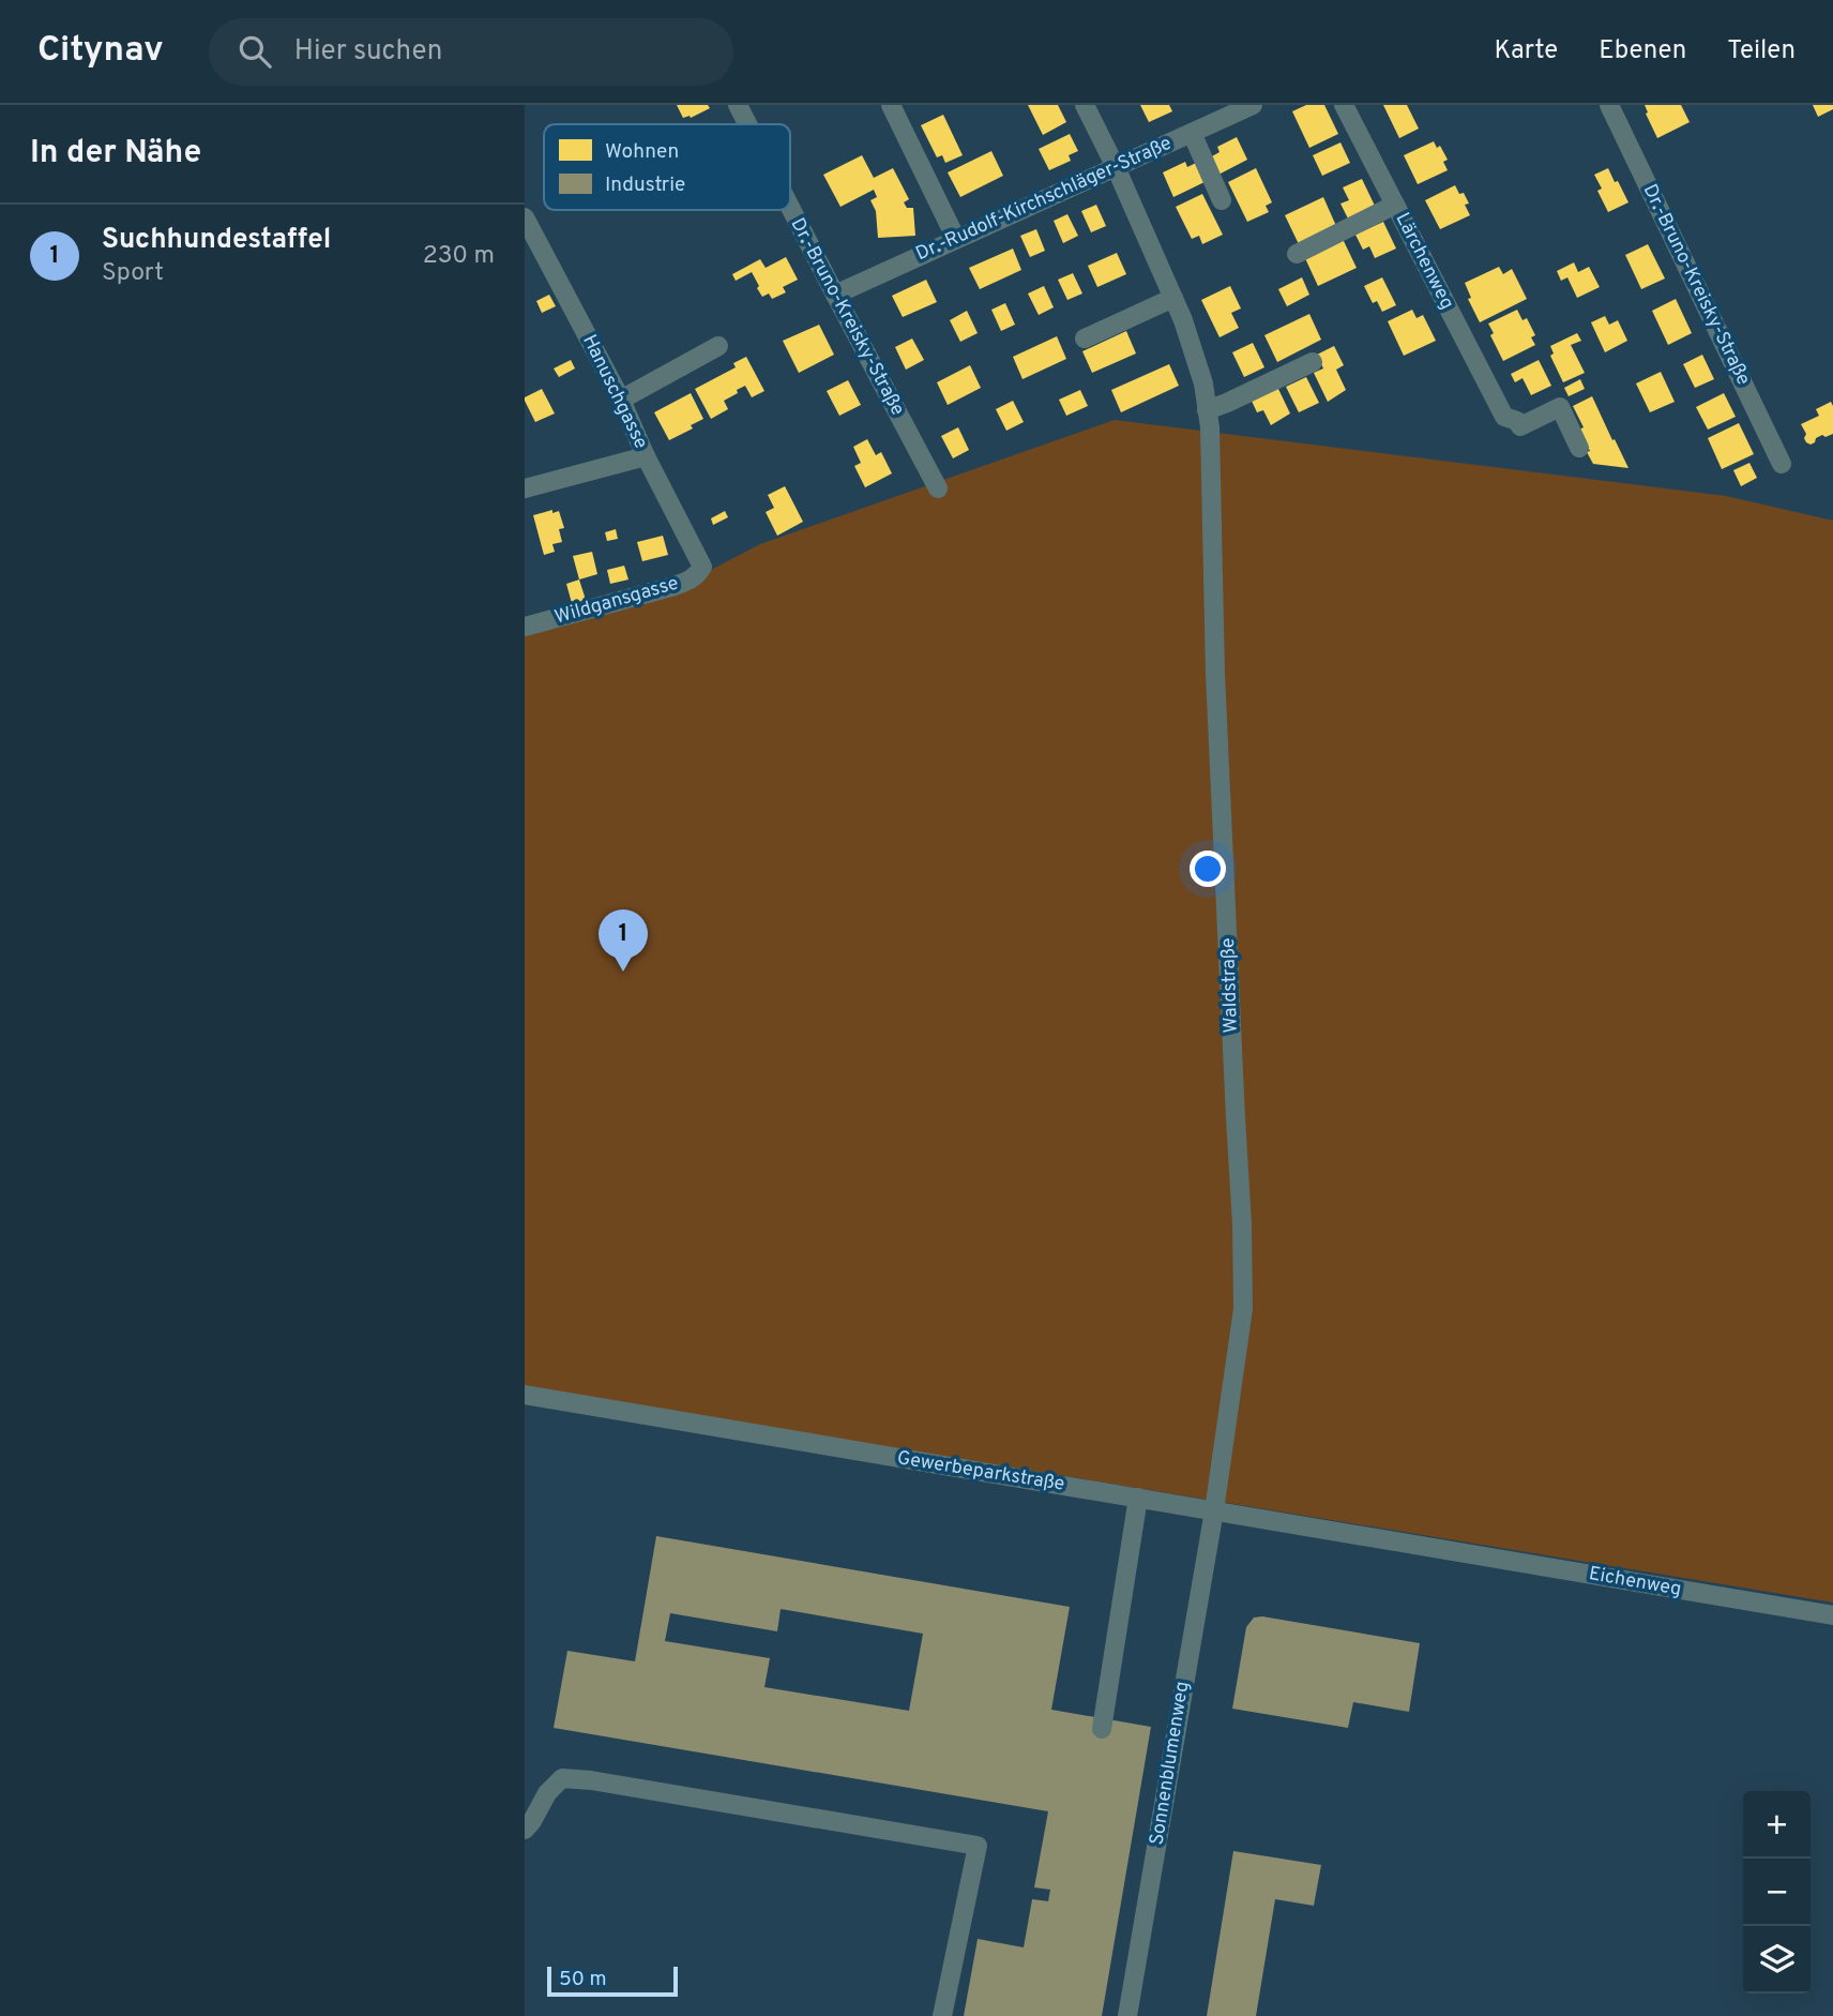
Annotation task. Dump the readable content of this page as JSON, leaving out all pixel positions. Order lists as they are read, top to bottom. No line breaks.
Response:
{"streets":{"street":["Dr.-Rudolf-Kirchschläger-Straße","Lärchenweg","Dr.-Bruno-Kreisky-Straße","Hanuschgasse","Wildgansgasse","Waldstraße","Gewerbeparkstraße","Eichenweg","Sonnenblumenweg"]},"crossings":[["Dr.-Rudolf-Kirchschläger-Straße","Dr.-Bruno-Kreisky-Straße"],["Dr.-Rudolf-Kirchschläger-Straße","Waldstraße"],["Hanuschgasse","Wildgansgasse"],["Waldstraße","Gewerbeparkstraße"],["Waldstraße","Sonnenblumenweg"],["Gewerbeparkstraße","Eichenweg"],["Gewerbeparkstraße","Sonnenblumenweg"]],"legend":["Wohnen","Industrie"],"scale_bar":"50 m","page":{"header":"Citynav","search":"Hier suchen","nav":["Karte","Ebenen","Teilen"],"heading":"In der Nähe","list":[{"mark":"1","name":"Suchhundestaffel","note":"Sport","value":"230 m"}],"pins":"1","map_buttons":["+","−"],"scale":"50 m"}}
